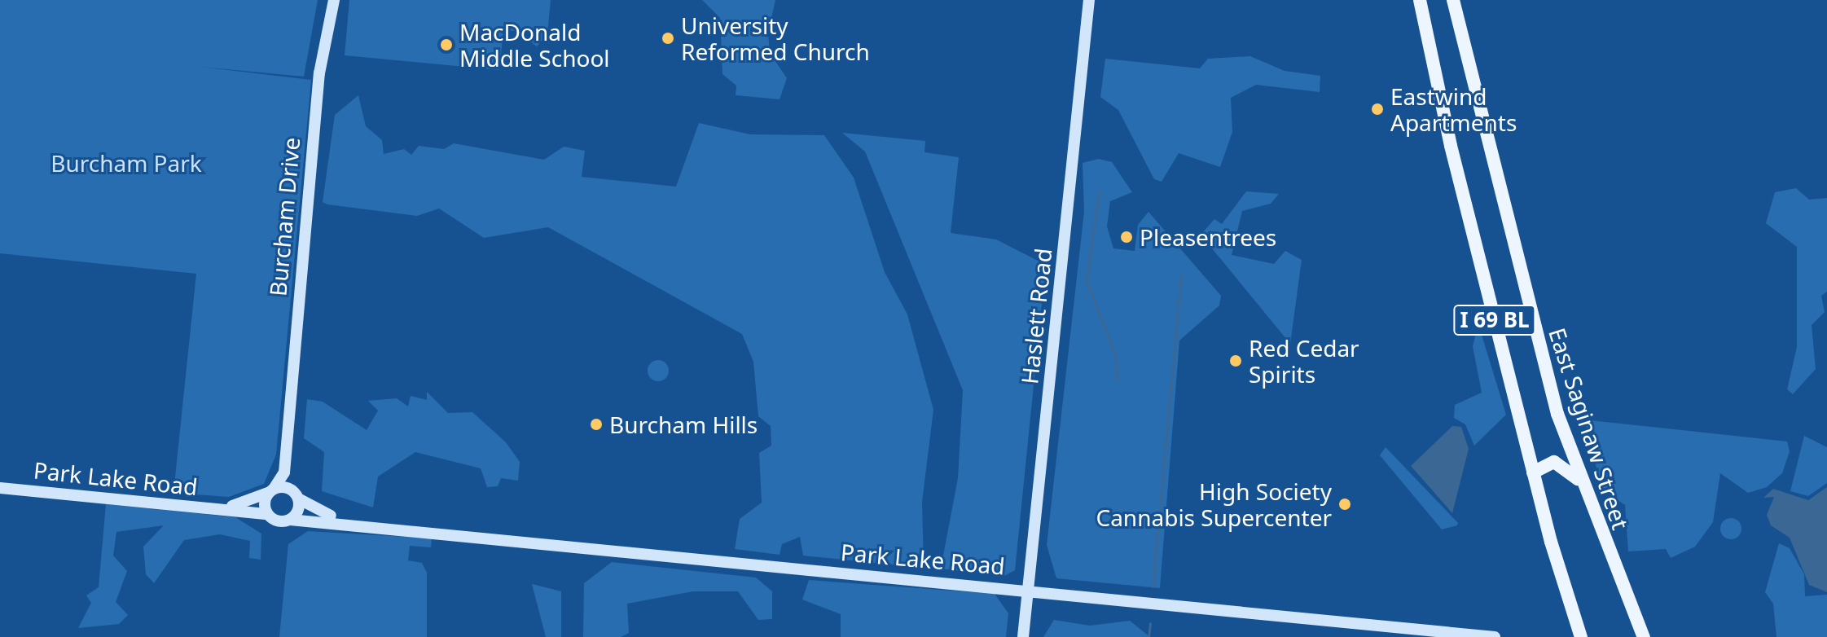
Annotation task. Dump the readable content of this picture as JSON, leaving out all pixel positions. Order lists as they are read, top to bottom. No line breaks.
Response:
{"streets":{"main road":["I 69 BL","East Saginaw Street"],"street":["Burcham Drive","Haslett Road","Park Lake Road"]},"crossings":[["Burcham Drive","Park Lake Road"],["Haslett Road","Park Lake Road"]],"parks":["Burcham Park"],"places":["University Reformed Church","MacDonald Middle School","Eastwind Apartments","Pleasentrees","Red Cedar Spirits","Burcham Hills","High Society Cannabis Supercenter"]}
